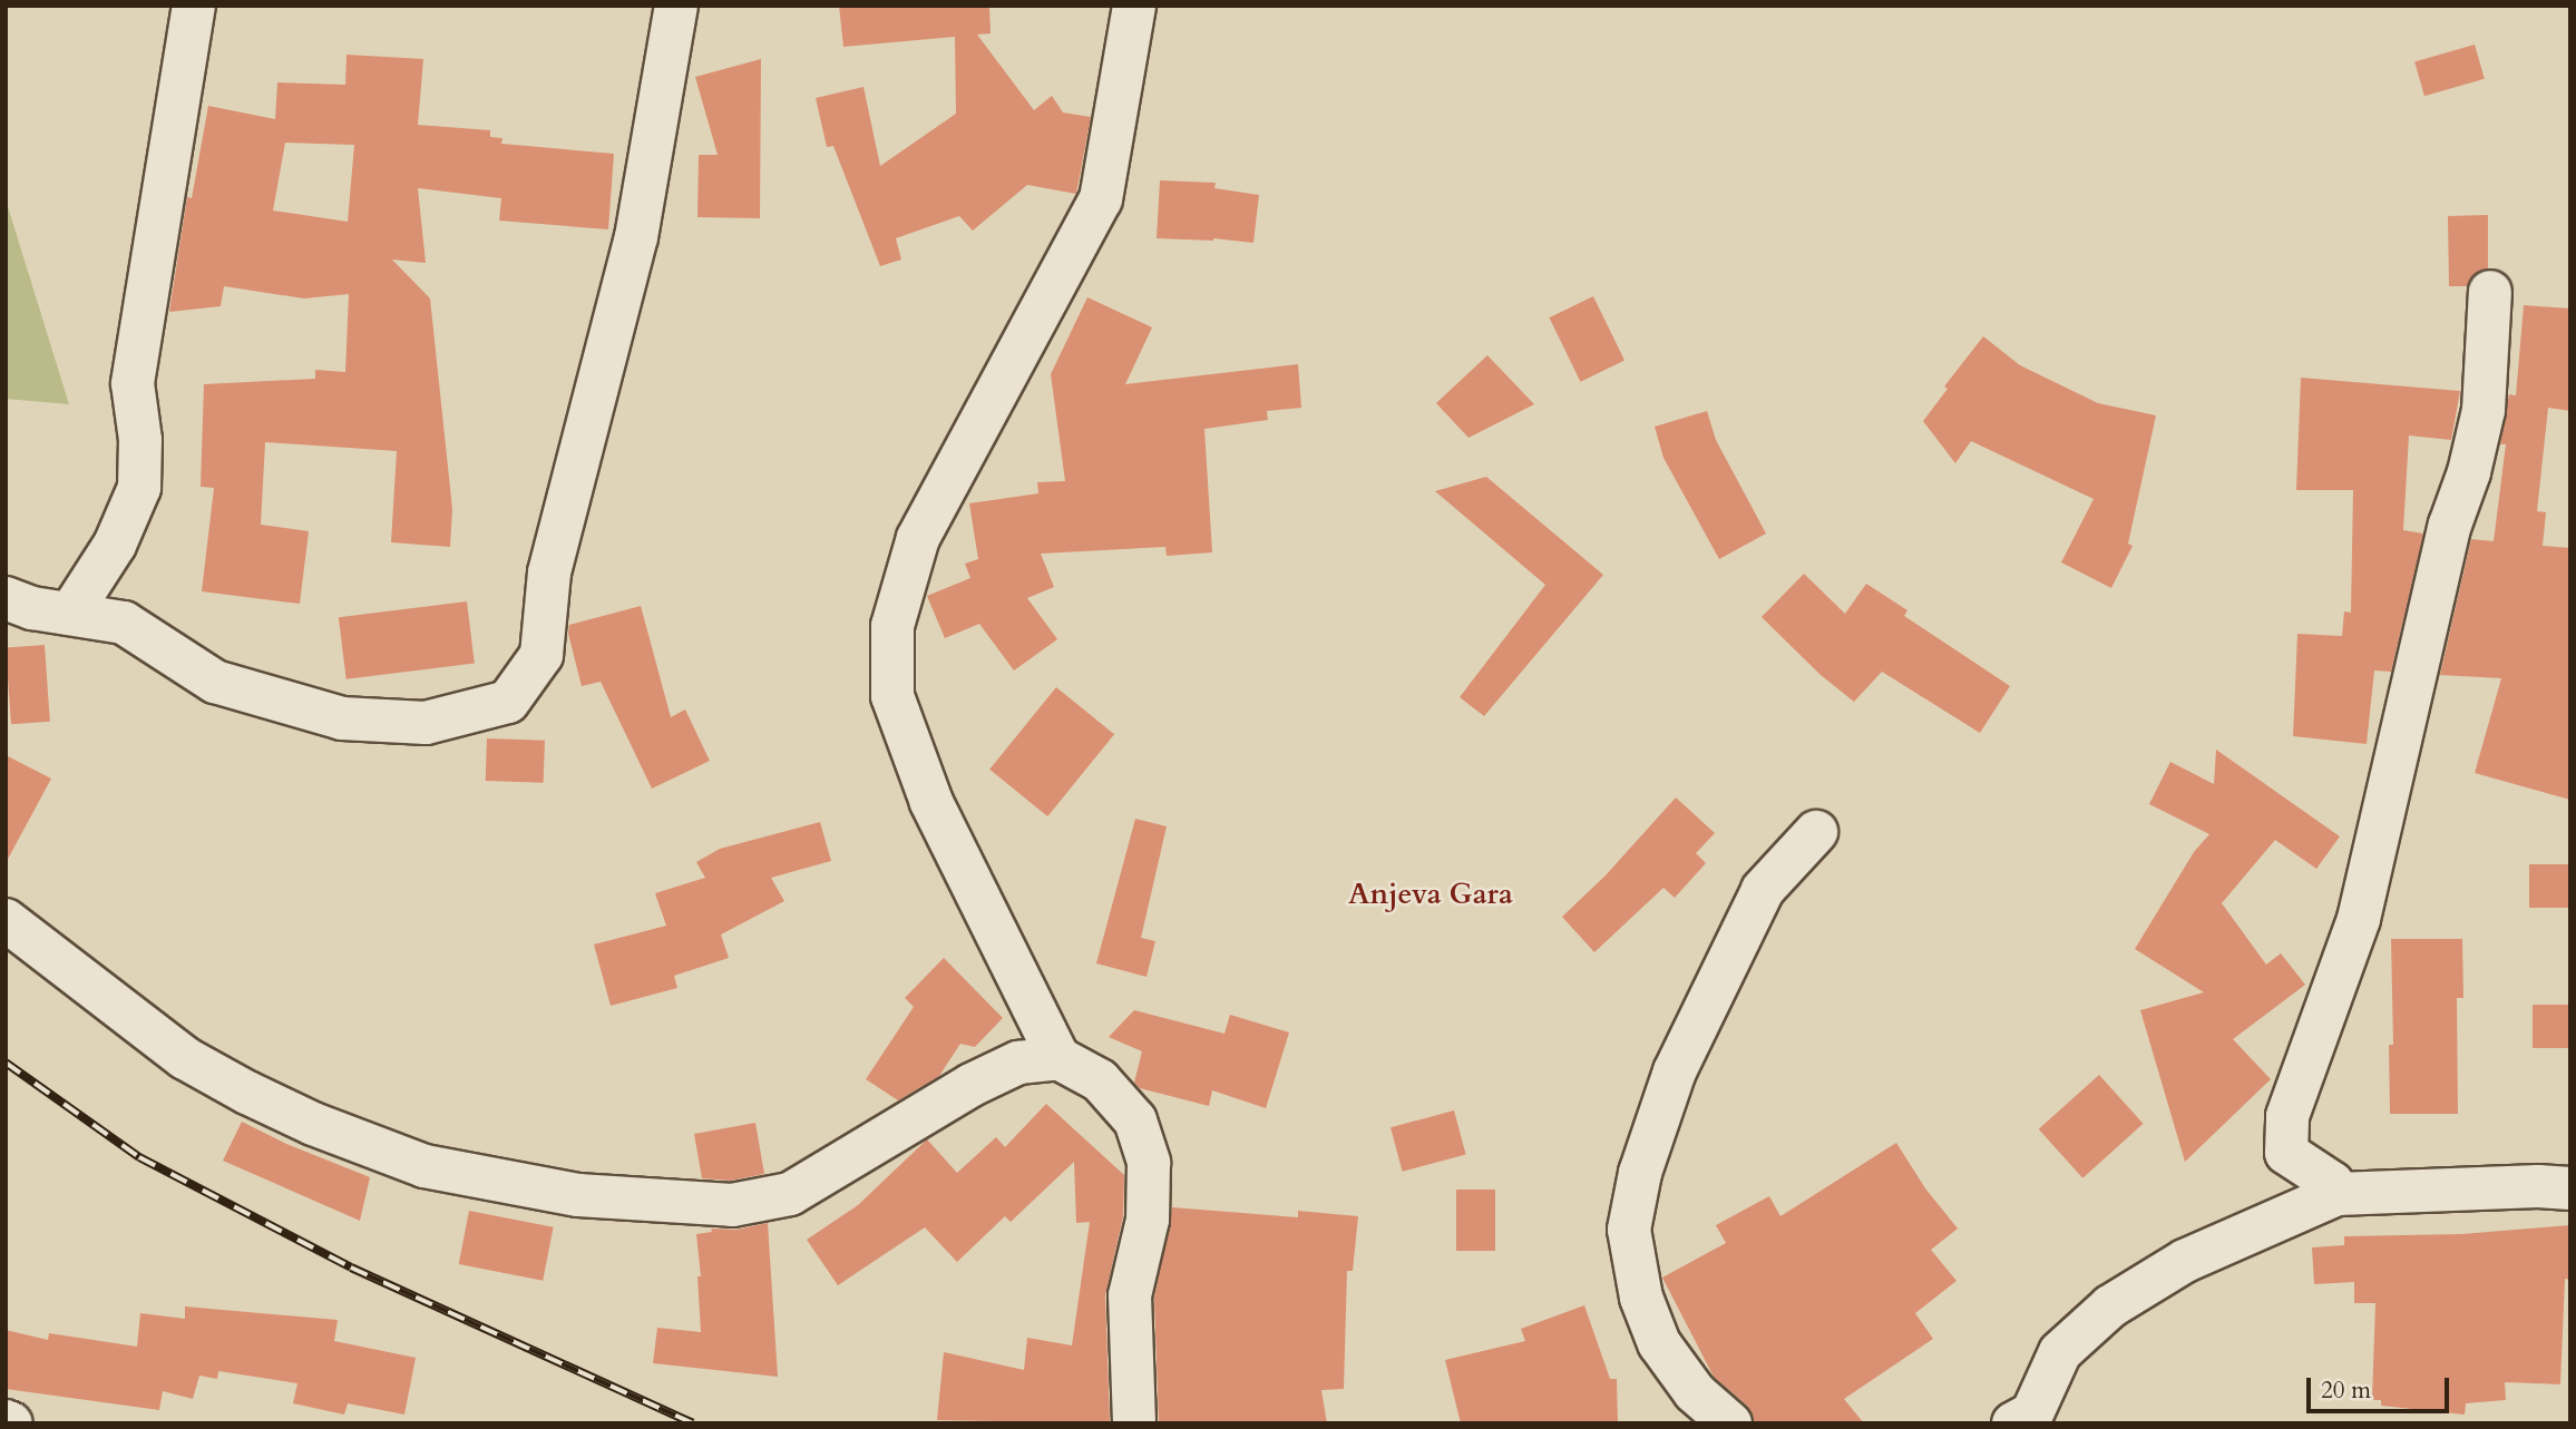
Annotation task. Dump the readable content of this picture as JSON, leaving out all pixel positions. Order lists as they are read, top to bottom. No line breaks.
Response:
{"districts":["Anjeva Gara"],"scale_bar":"20 m"}
